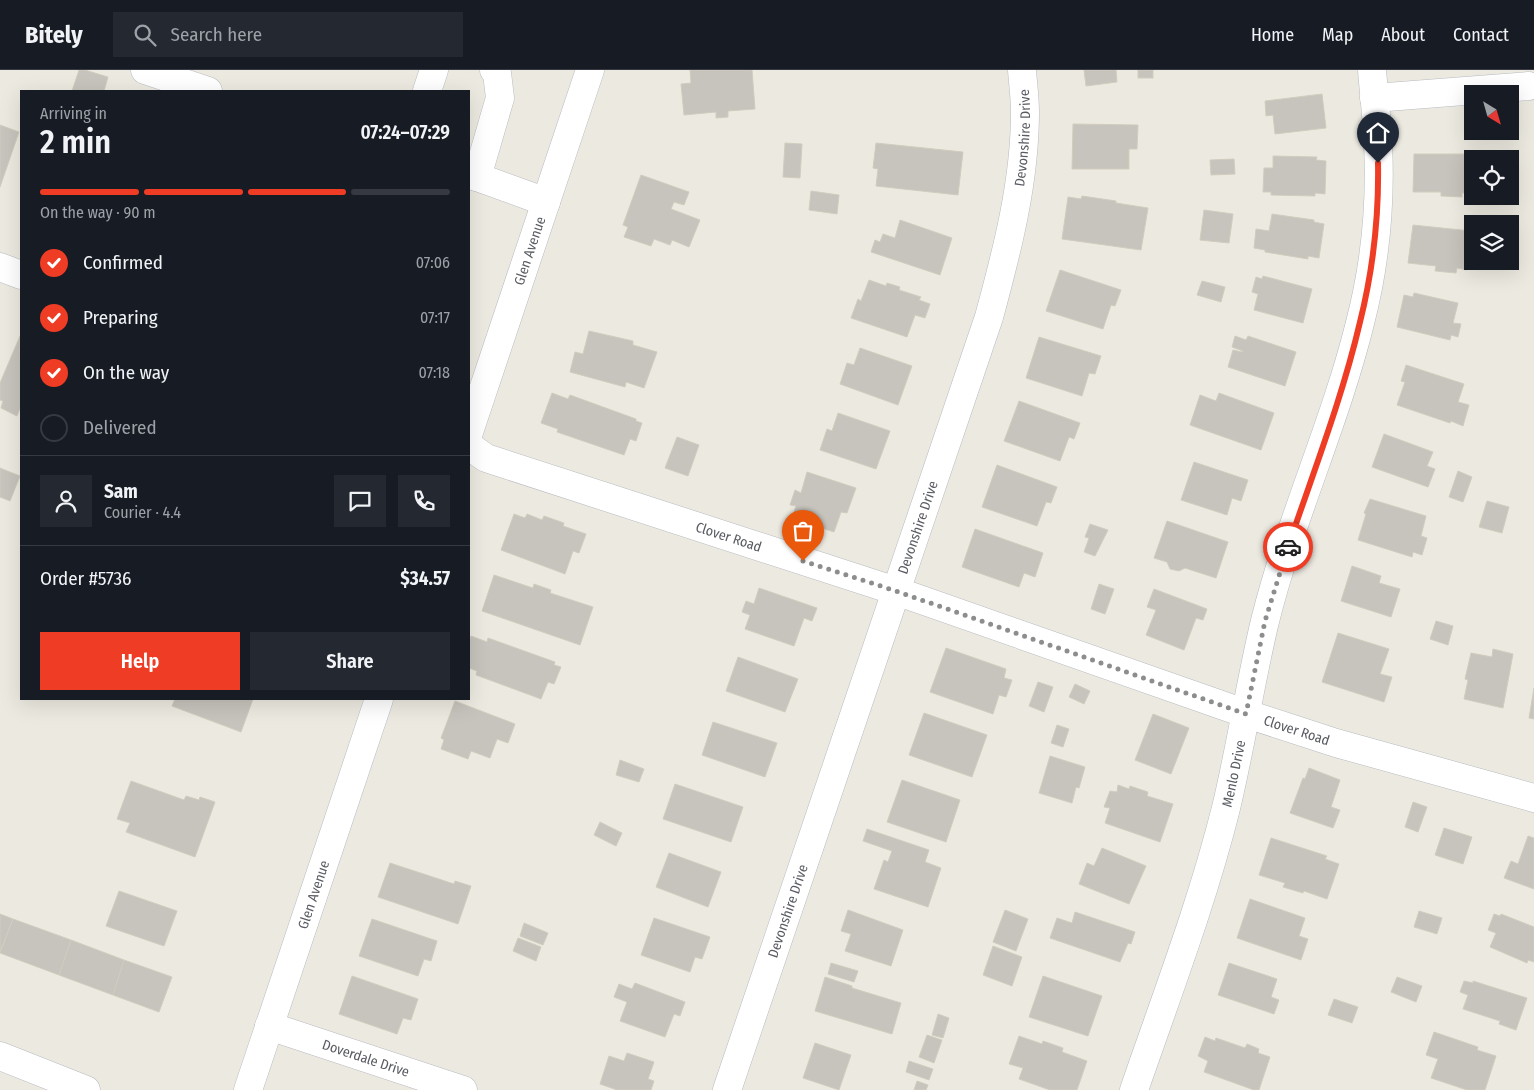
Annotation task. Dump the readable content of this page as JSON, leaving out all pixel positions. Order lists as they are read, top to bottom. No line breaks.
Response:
{"streets":{"street":["Devonshire Drive","Glen Avenue","Clover Road","Menlo Drive","Doverdale Drive"]},"crossings":[["Devonshire Drive","Clover Road"],["Glen Avenue","Doverdale Drive"],["Clover Road","Menlo Drive"]],"north":"bottom right","page":{"header":"Bitely","search":"Search here","nav":["Home","Map","About","Contact"],"heading":["2 min","Arriving in","07:24–07:29"],"panel":["Sam","Courier · 4.4","Order #5736","$34.57"],"bar":"On the way · 90 m","list":[["Confirmed","07:06"],["Preparing","07:17"],["On the way","07:18"],"Delivered"],"buttons":["Help","Share"]}}
